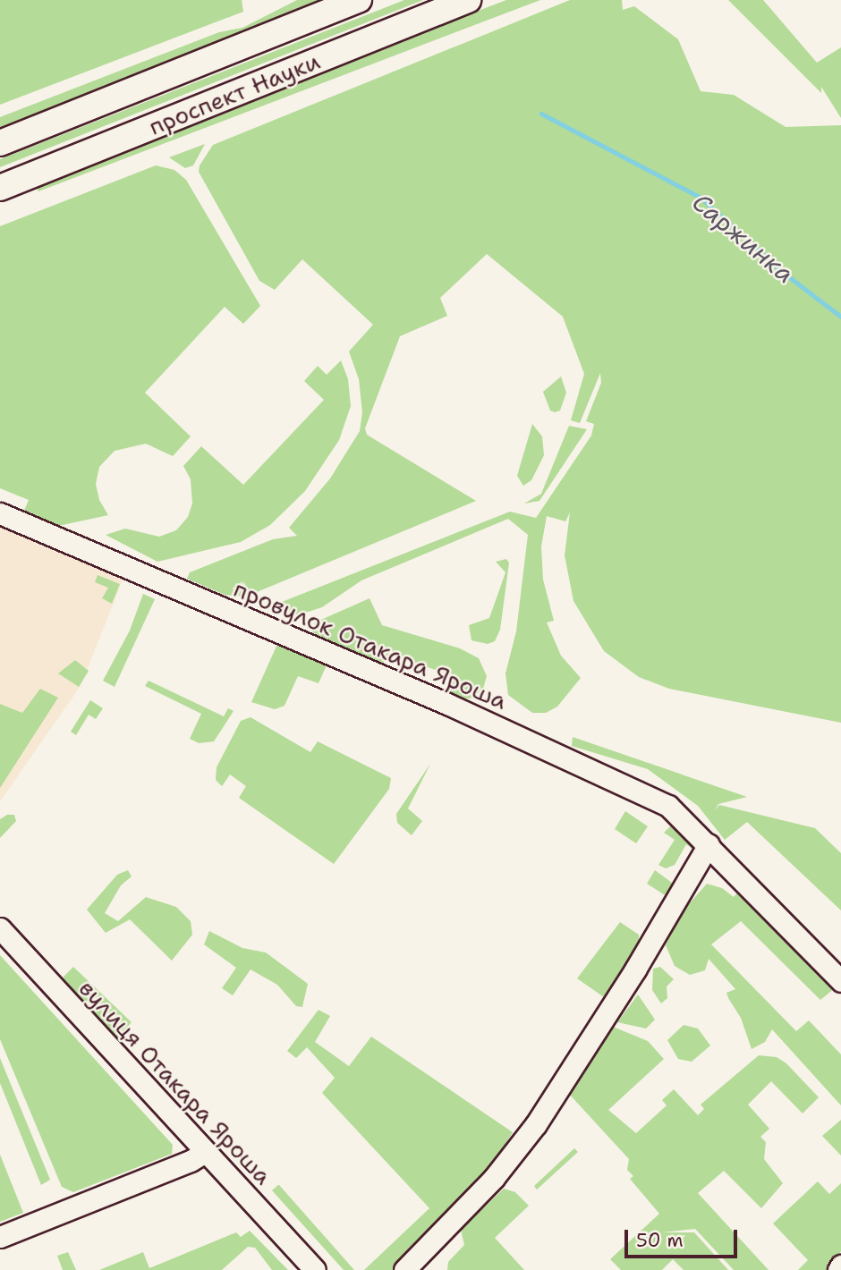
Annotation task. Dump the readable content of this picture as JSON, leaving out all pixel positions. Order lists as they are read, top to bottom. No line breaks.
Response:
{"streets":{"main road":["проспект Науки"],"street":["провулок Отакара Яроша","вулиця Отакара Яроша"]},"water":["Саржинка"],"scale_bar":"50 m"}
